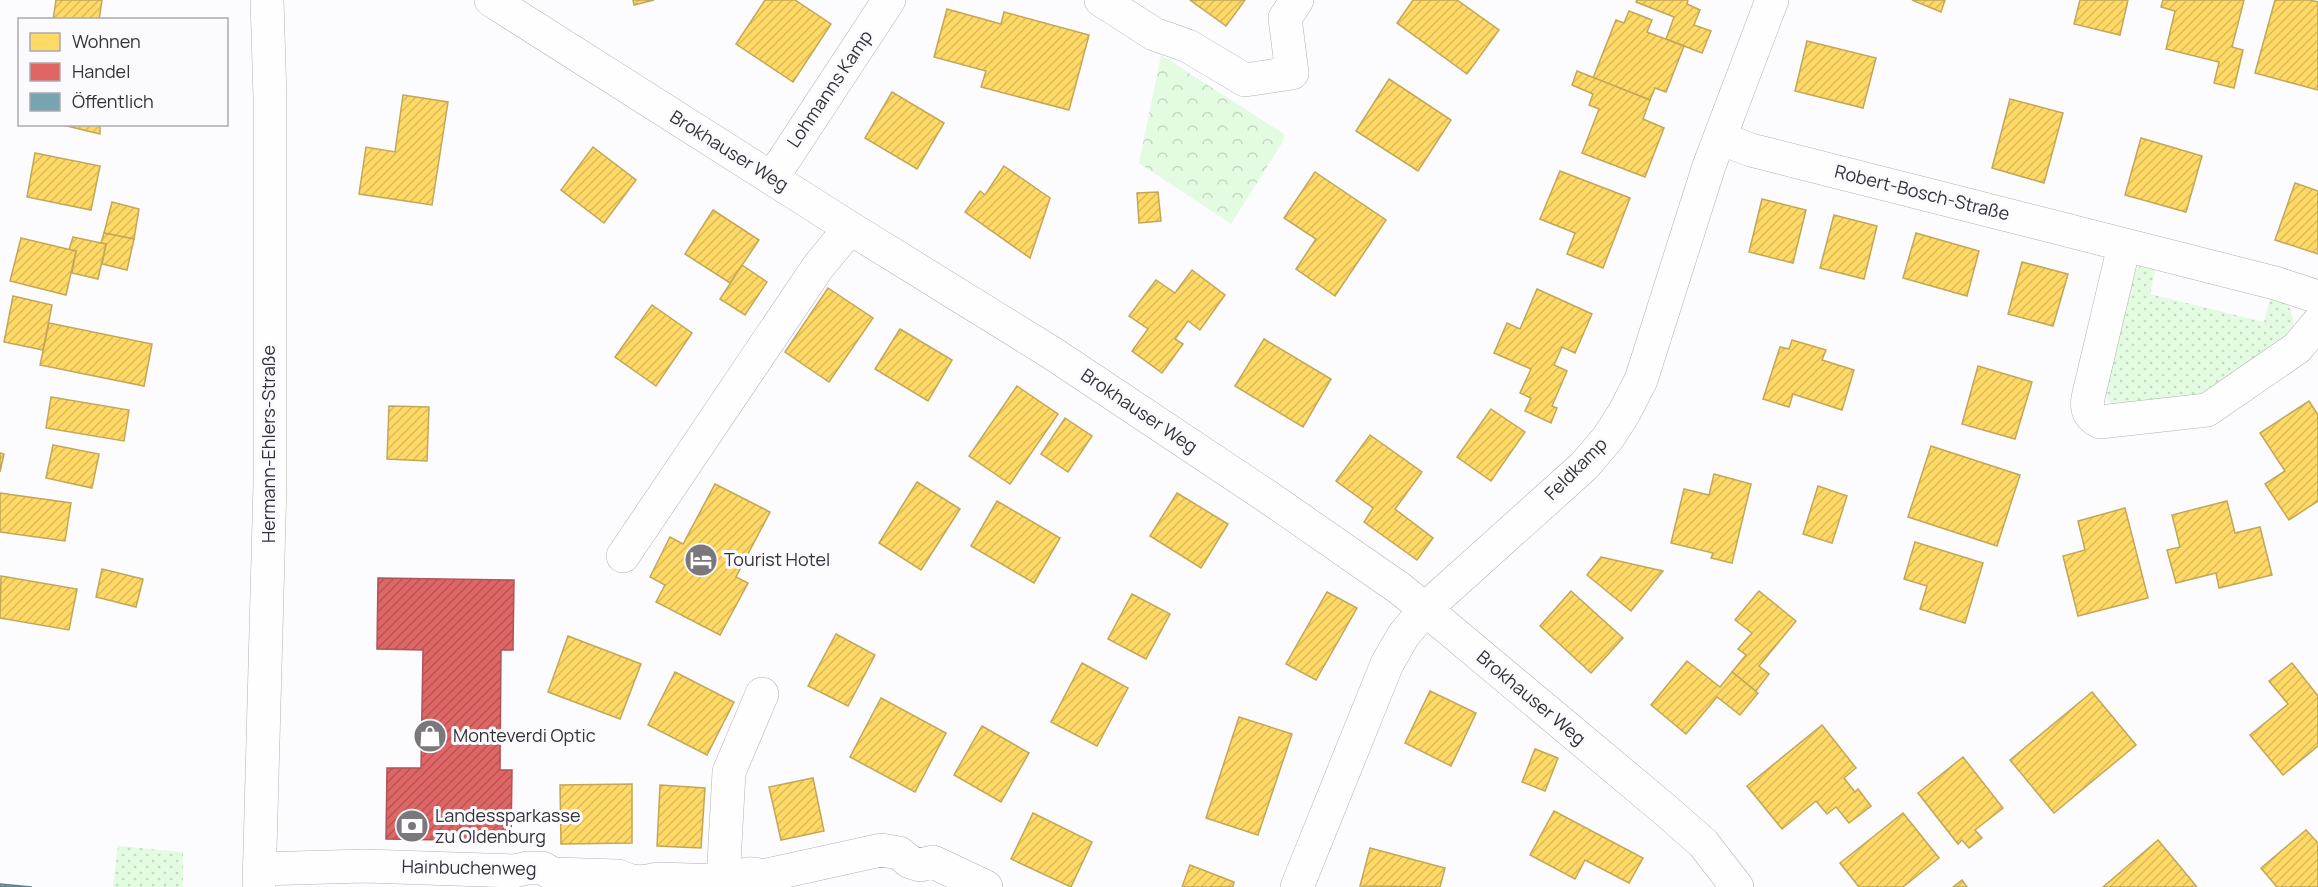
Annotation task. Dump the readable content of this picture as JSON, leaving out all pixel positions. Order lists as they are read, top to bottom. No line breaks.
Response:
{"streets":{"street":["Lohmanns Kamp","Brokhauser Weg","Robert-Bosch-Straße","Hermann-Ehlers-Straße","Feldkamp","Hainbuchenweg"]},"crossings":[["Lohmanns Kamp","Brokhauser Weg"],["Brokhauser Weg","Feldkamp"],["Robert-Bosch-Straße","Feldkamp"],["Hermann-Ehlers-Straße","Hainbuchenweg"]],"places":{"hotel":["Tourist Hotel"],"shop":["Monteverdi Optic"],"bank":["Landessparkasse zu Oldenburg"]},"legend":["Wohnen","Handel","Öffentlich"]}
